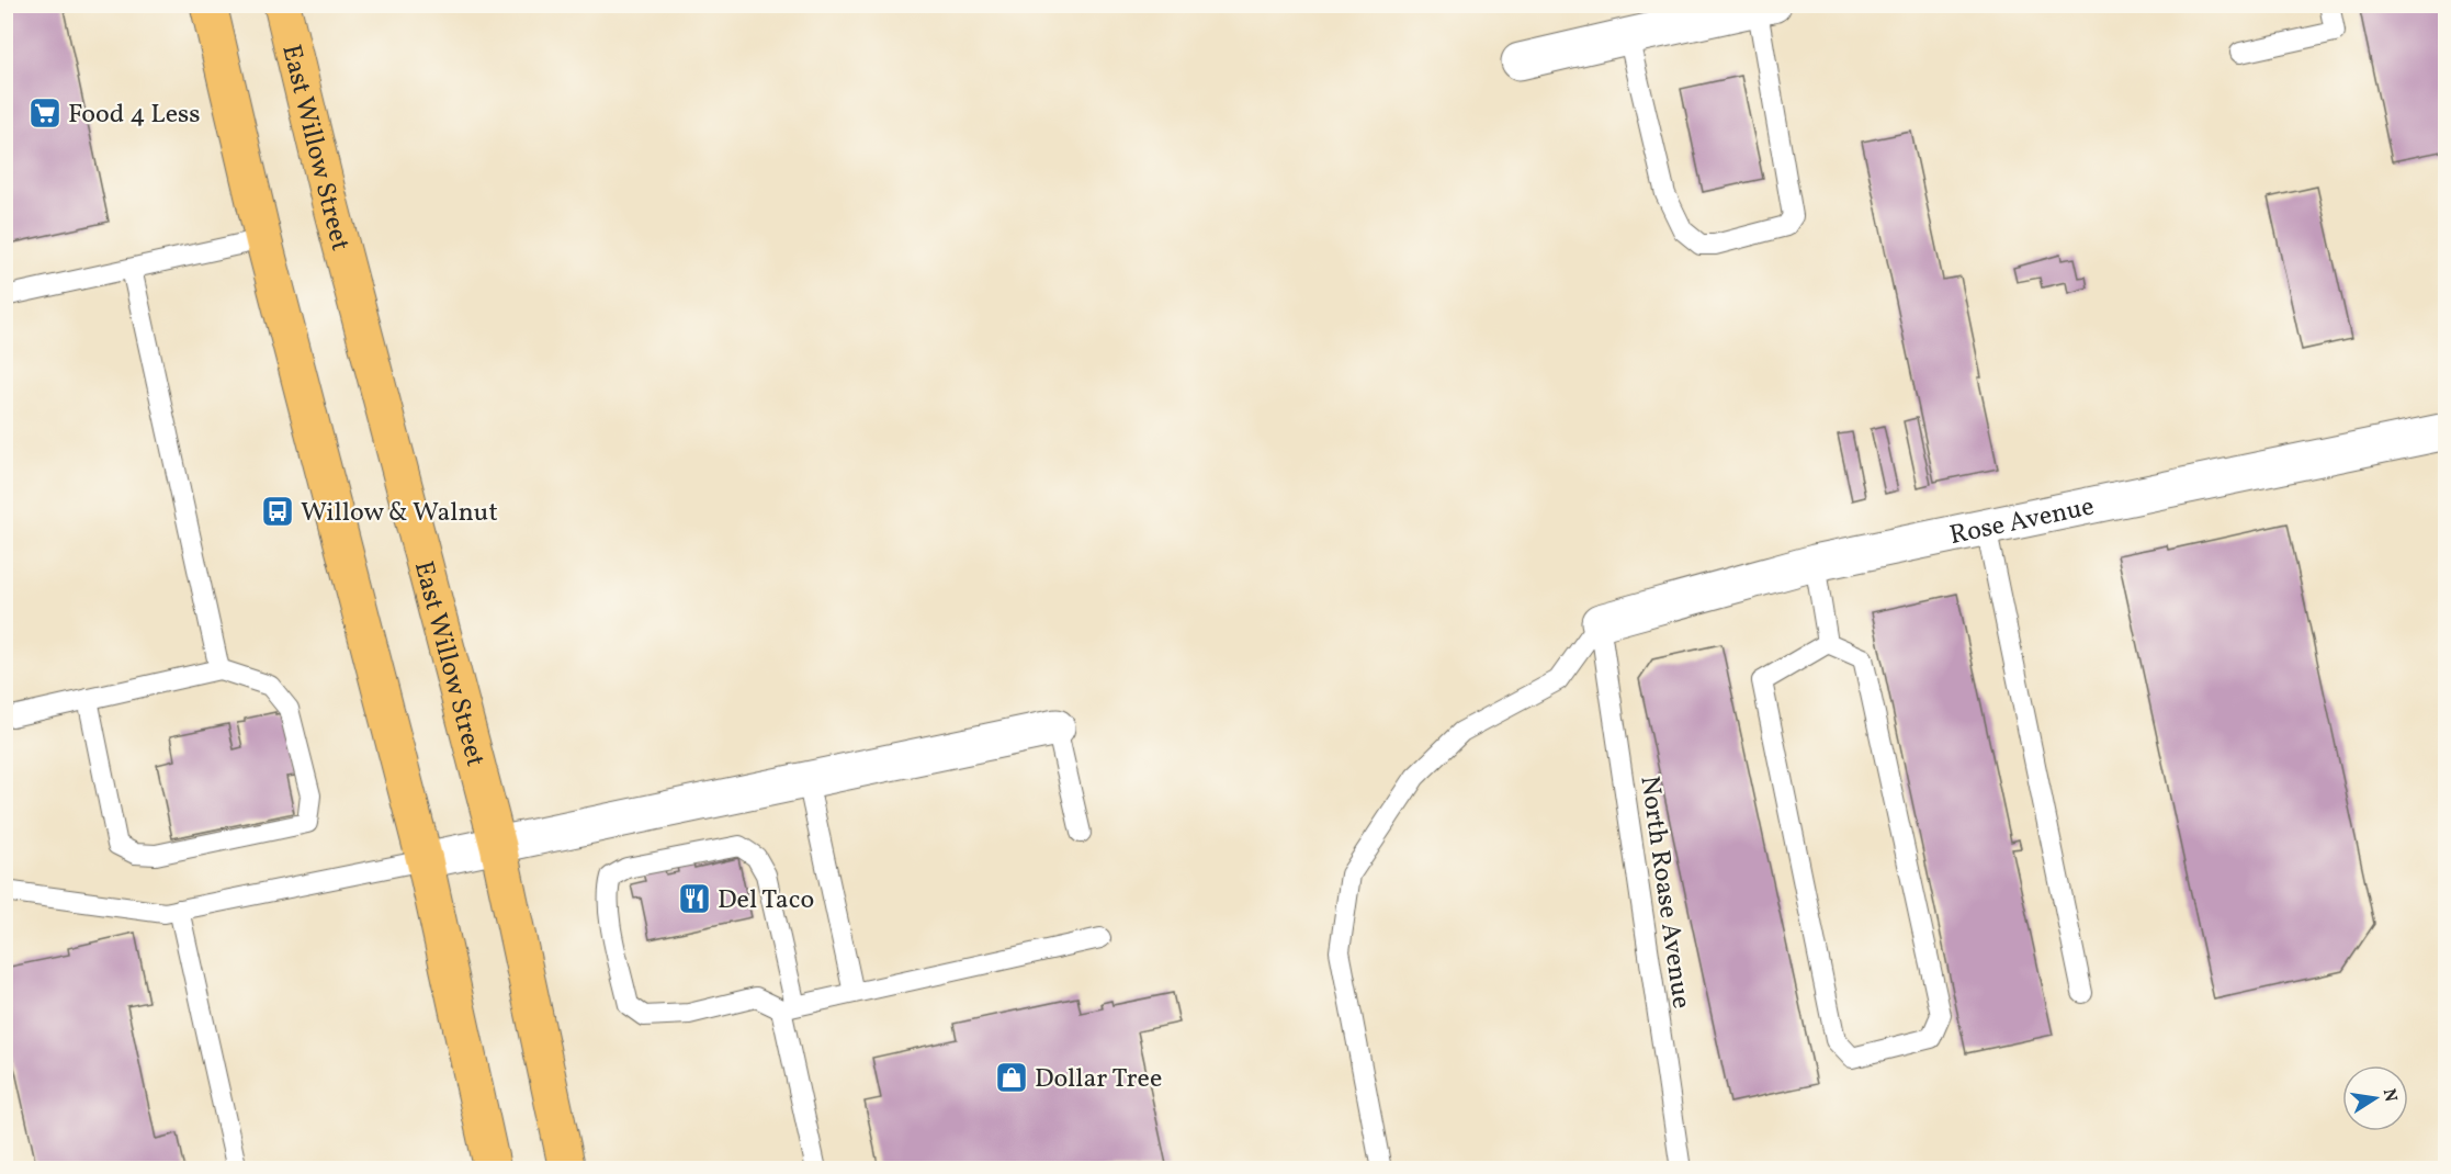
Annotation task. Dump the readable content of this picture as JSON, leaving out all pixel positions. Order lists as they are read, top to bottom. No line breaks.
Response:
{"streets":{"main road":["East Willow Street"],"street":["Rose Avenue"],"lane":["North Roase Avenue"]},"crossings":[["Rose Avenue","North Roase Avenue"]],"places":{"supermarket":["Food 4 Less"],"bus stop":["Willow & Walnut"],"restaurant":["Del Taco"],"shop":["Dollar Tree"]},"north":"right"}
